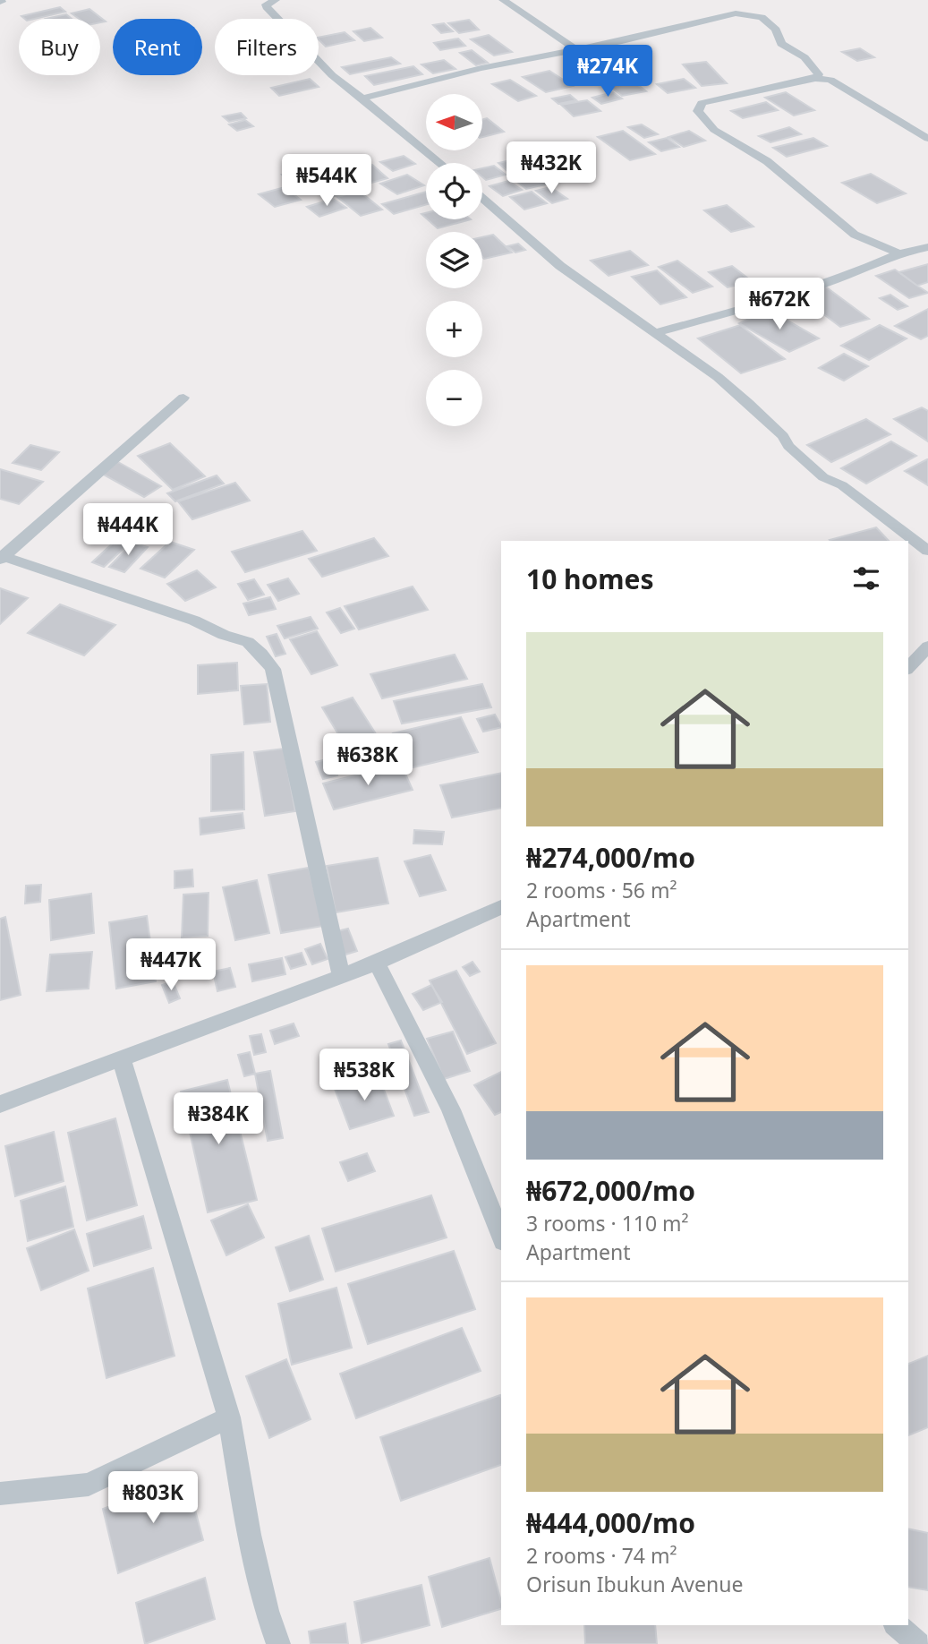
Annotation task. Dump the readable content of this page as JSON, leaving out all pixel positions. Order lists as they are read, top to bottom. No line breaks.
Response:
{"north":"left","page":{"chip":["Buy","Rent","Filters"],"price":["₦274K","₦432K","₦544K","₦672K","₦444K","₦638K","₦447K","₦538K","₦384K","₦803K"],"map_buttons":["+","−"],"heading":"10 homes","list":[{"name":"₦274,000/mo","note":"2 rooms · 56 m² · Apartment"},{"name":"₦672,000/mo","note":"3 rooms · 110 m² · Apartment"},{"name":"₦444,000/mo","note":"2 rooms · 74 m² · Orisun Ibukun Avenue"}]}}
